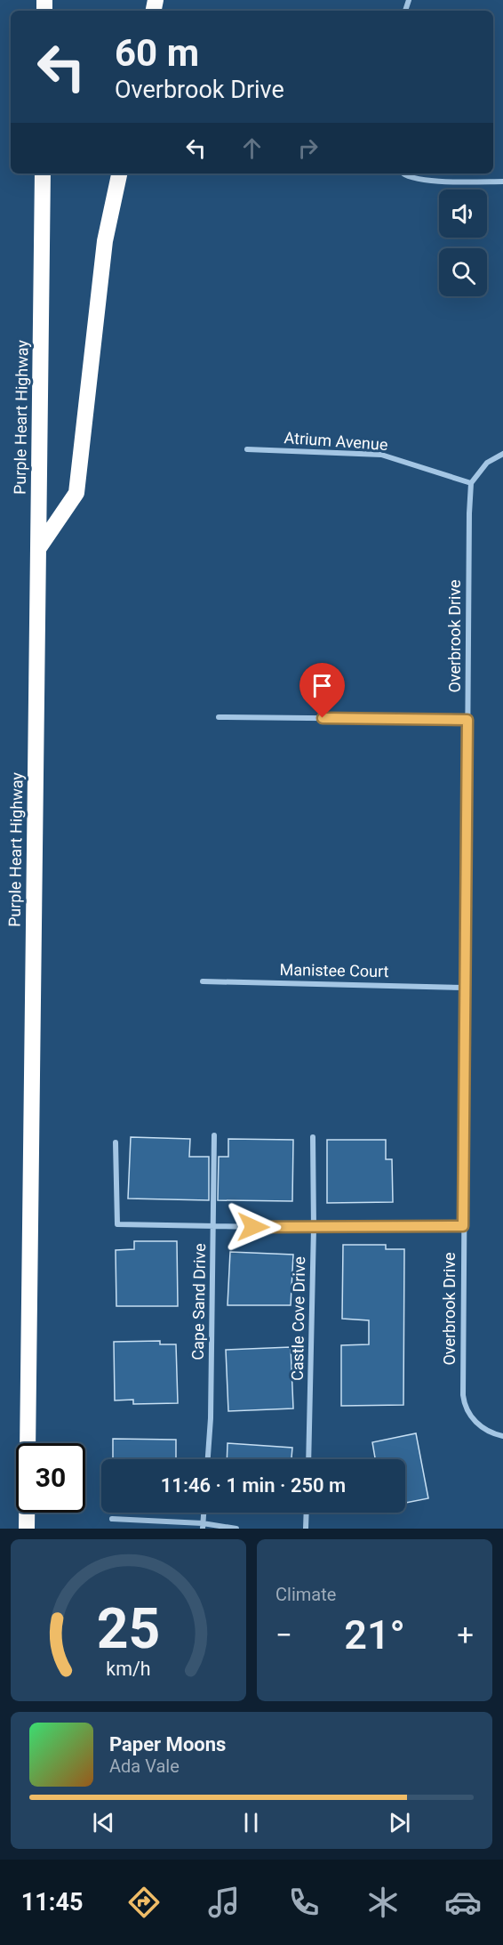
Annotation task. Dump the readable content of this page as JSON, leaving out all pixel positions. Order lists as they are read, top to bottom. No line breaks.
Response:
{"streets":{"highway":["Purple Heart Highway"],"street":["Atrium Avenue","Overbrook Drive","Manistee Court","Cape Sand Drive","Castle Cove Drive"]},"crossings":[["Atrium Avenue","Overbrook Drive"],["Overbrook Drive","Manistee Court"]],"page":{"turn":["60 m","Overbrook Drive"],"limit":"30","trip":"11:46 · 1 min · 250 m","tile":"Climate","heat":["−","21°","+"],"song":["Paper Moons","Ada Vale"],"tabs":"11:45","gauge":["25","km/h"]}}
